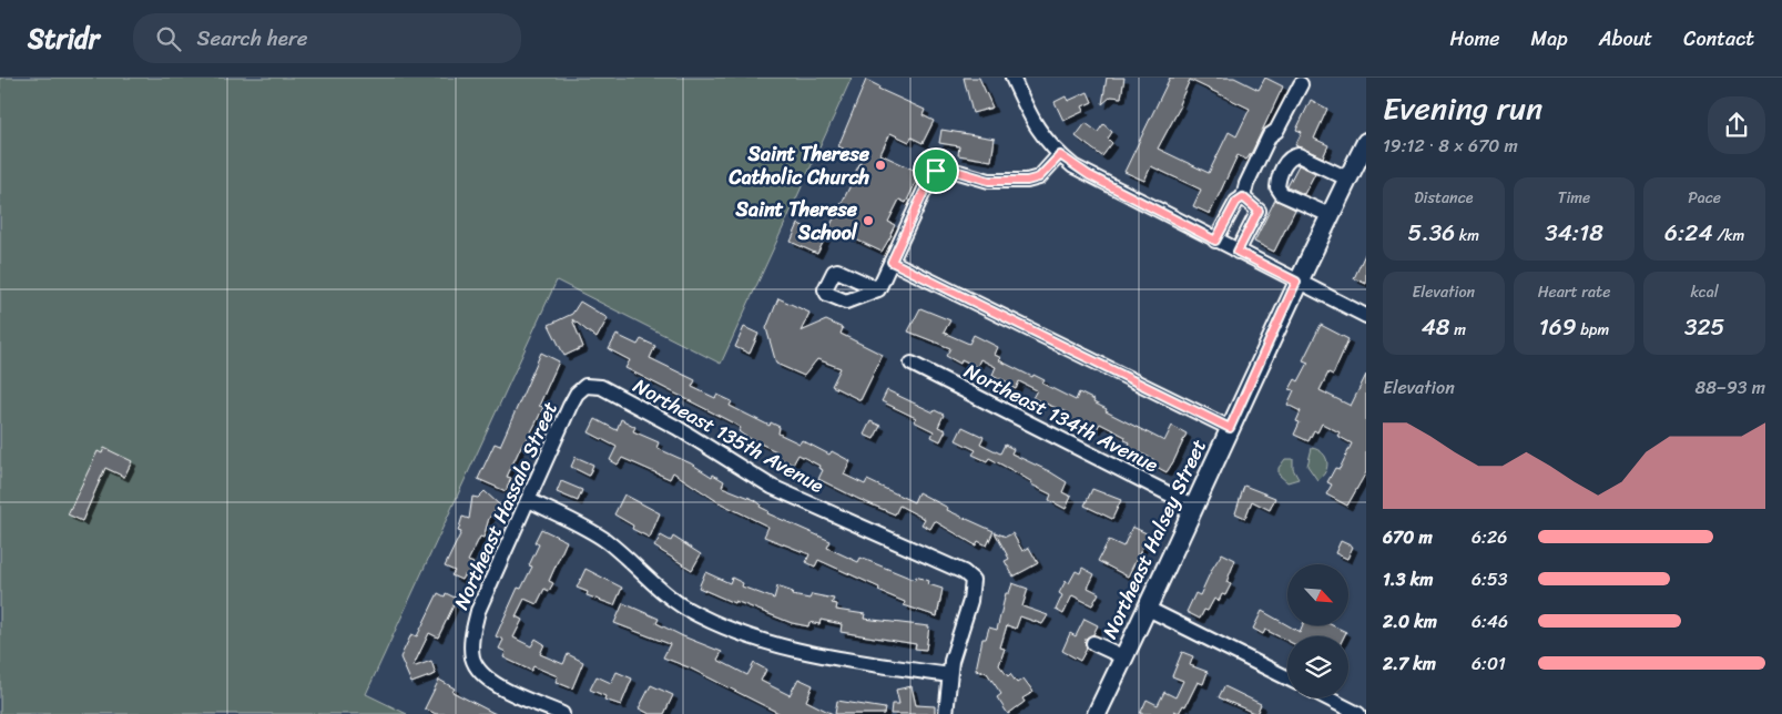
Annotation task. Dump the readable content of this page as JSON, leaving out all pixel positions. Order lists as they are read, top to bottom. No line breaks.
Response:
{"streets":{"main road":["Northeast Halsey Street"],"street":["Northeast 134th Avenue","Northeast 135th Avenue","Northeast Hassalo Street"]},"crossings":[["Northeast 134th Avenue","Northeast Halsey Street"],["Northeast 135th Avenue","Northeast Hassalo Street"]],"places":["Saint Therese Catholic Church","Saint Therese School"],"north":"bottom right","page":{"header":"Stridr","search":"Search here","nav":["Home","Map","About","Contact"],"heading":["Evening run","19:12 · 8 × 670 m"],"stats":[["Distance","5.36 km"],["Time","34:18"],["Pace","6:24 /km"],["Elevation","48 m"],["Heart rate","169 bpm"],["kcal","325"]],"chart":["Elevation","88–93 m"],"list":[{"name":"670 m","note":"6:26"},{"name":"1.3 km","note":"6:53"},{"name":"2.0 km","note":"6:46"},{"name":"2.7 km","note":"6:01"}]}}
